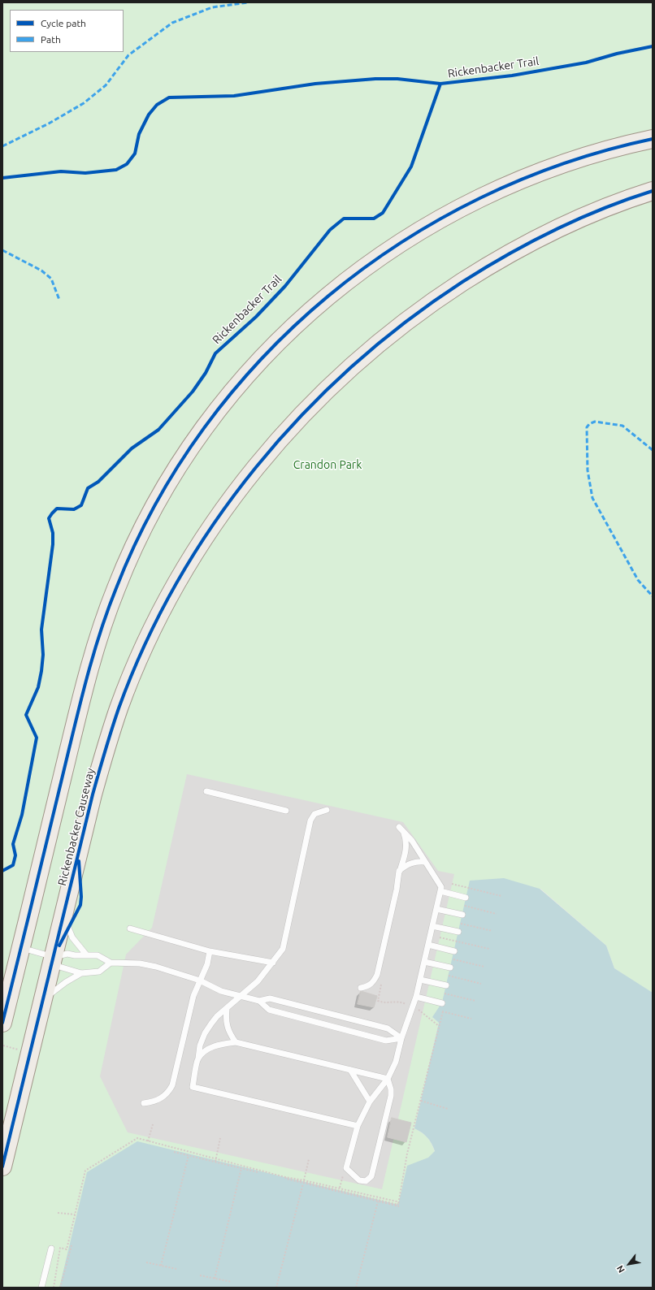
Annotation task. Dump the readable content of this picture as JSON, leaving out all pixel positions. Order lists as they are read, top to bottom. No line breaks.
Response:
{"streets":{"main road":["Rickenbacker Causeway"],"cycle path":["Rickenbacker Trail"]},"parks":["Crandon Park"],"legend":["Cycle path","Path"],"north":"bottom left"}
